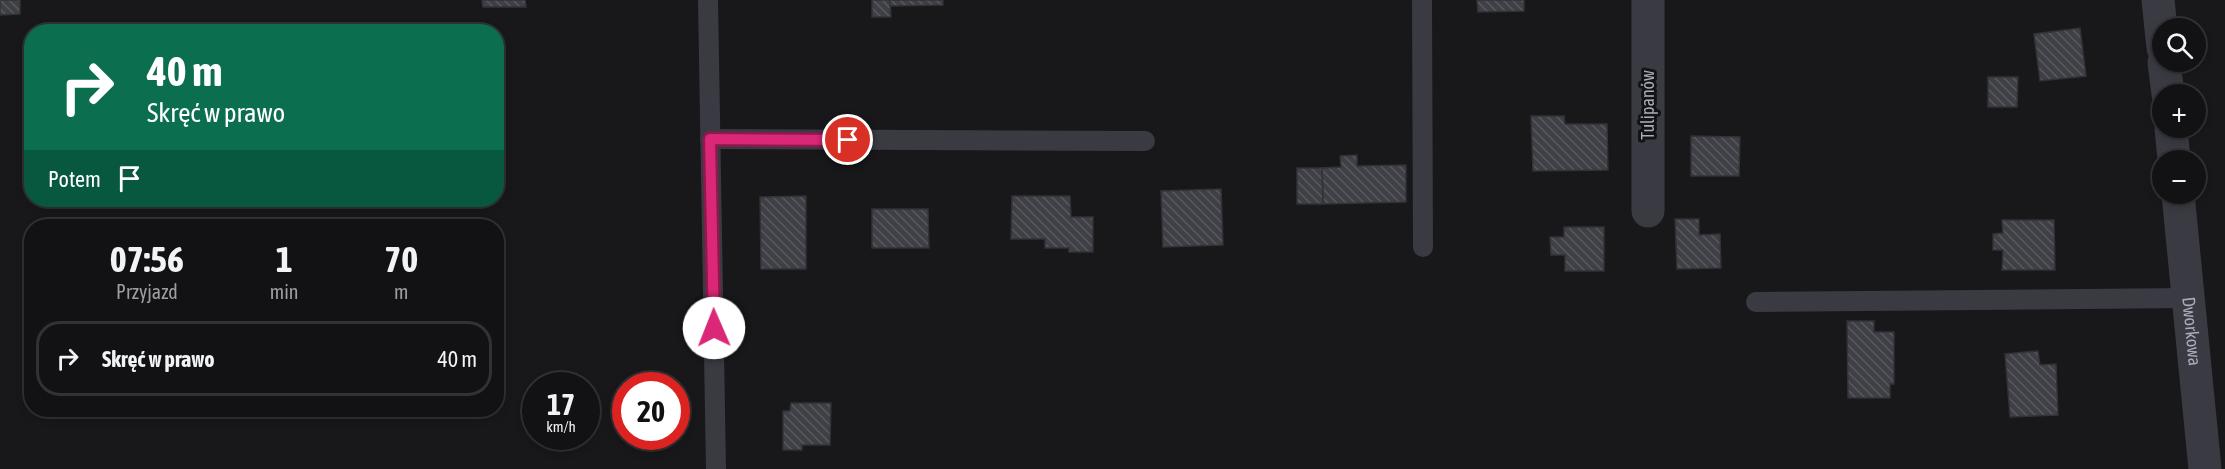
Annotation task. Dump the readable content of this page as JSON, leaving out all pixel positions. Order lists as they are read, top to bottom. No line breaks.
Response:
{"streets":{"street":["Tulipanów","Dworkowa"]},"page":{"map_buttons":["+","−"],"turn":["40 m","Skręć w prawo"],"then":"Potem","eta":["07:56","Przyjazd","1","min","70","m"],"list":[{"name":"Skręć w prawo","value":"40 m"}],"speed":"17 km/h","limit":"20"}}
